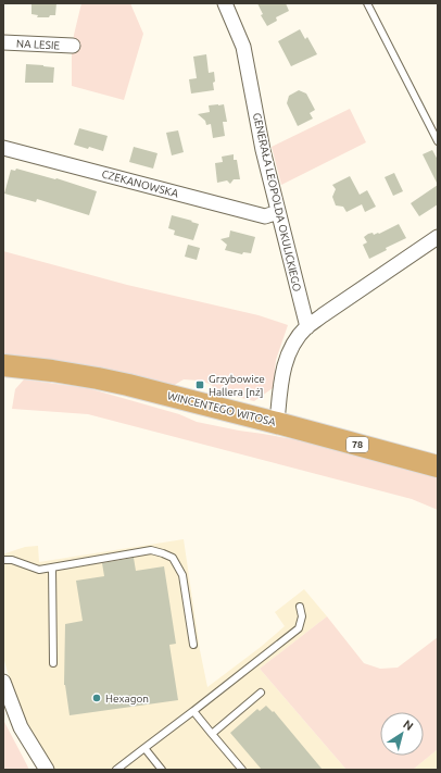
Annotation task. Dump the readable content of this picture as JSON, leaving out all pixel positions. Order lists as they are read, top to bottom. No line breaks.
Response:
{"streets":{"main road":["WINCENTEGO WITOSA","78"],"street":["NA LESIE","CZEKANOWSKA","GENERAŁA LEOPOLDA OKULICKIEGO"]},"crossings":[["CZEKANOWSKA","GENERAŁA LEOPOLDA OKULICKIEGO"]],"places":{"transit":["Grzybowice Hallera [nż]"],"other":["Hexagon"]},"north":"top right"}
